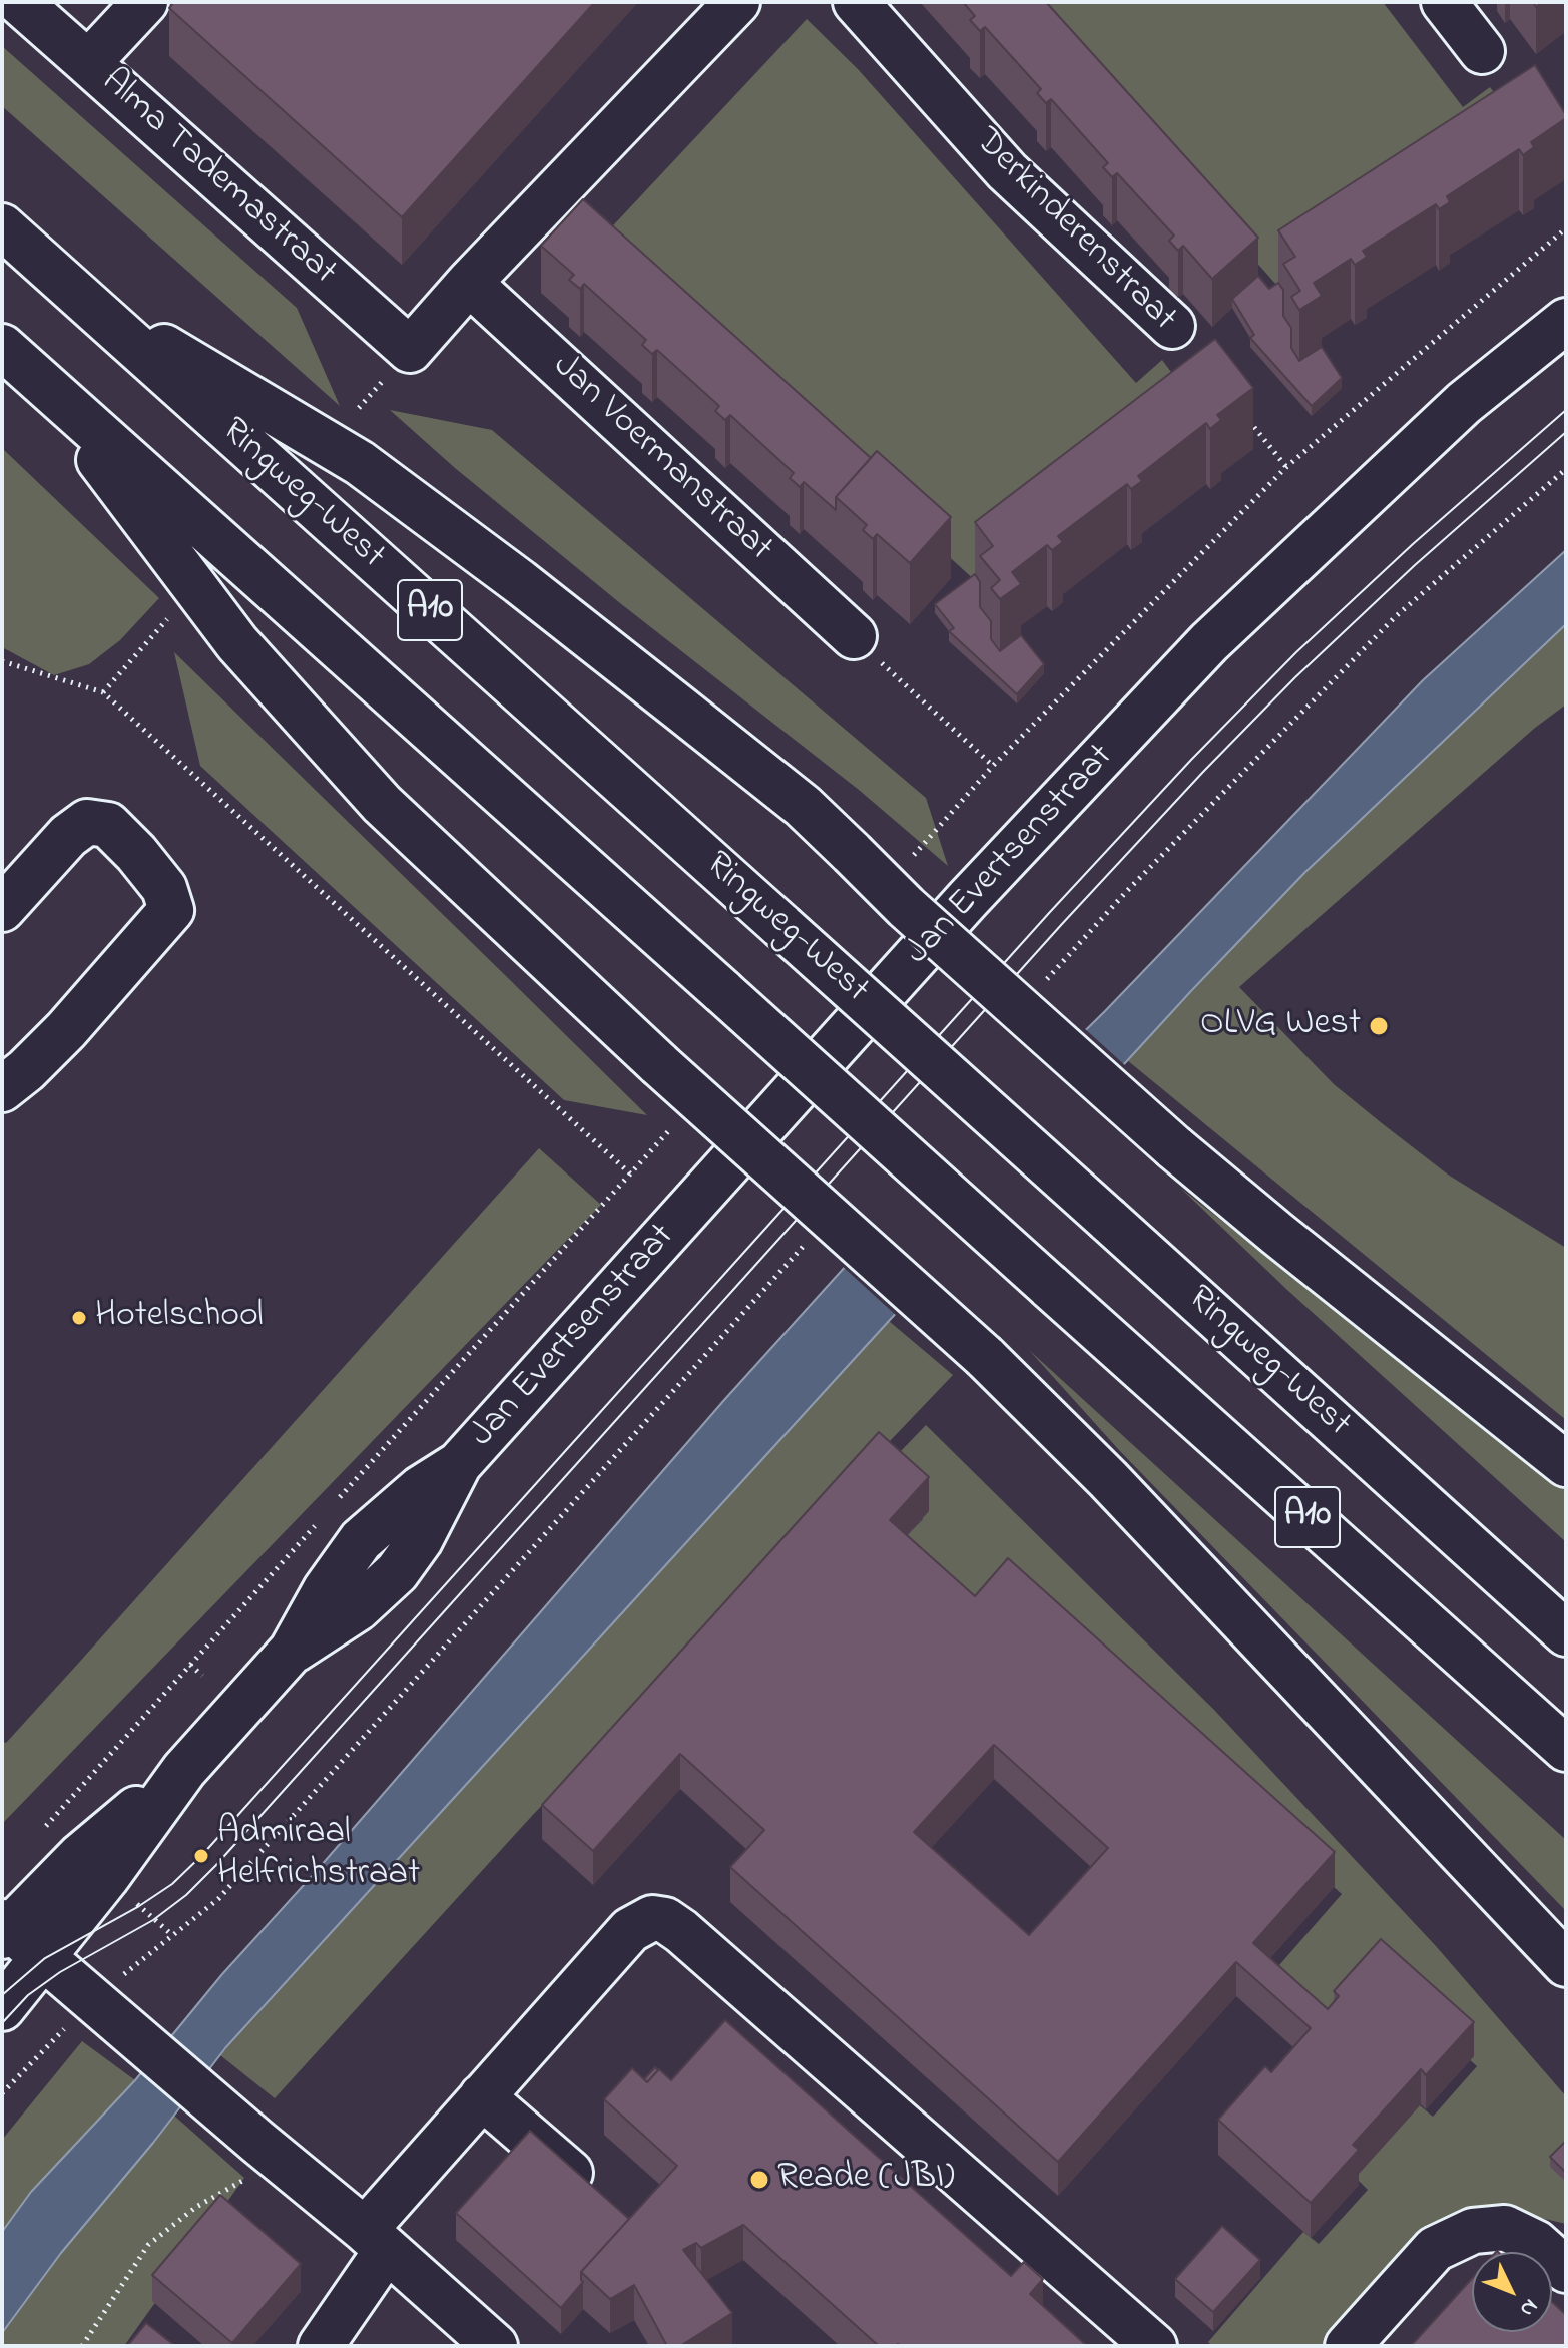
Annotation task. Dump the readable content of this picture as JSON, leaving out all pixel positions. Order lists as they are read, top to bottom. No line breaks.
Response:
{"streets":{"main road":["Alma Tademastraat","Derkinderenstraat","Jan Voermanstraat","Ringweg-West","A10","Jan Evertsenstraat"]},"crossings":[["Alma Tademastraat","Jan Voermanstraat"],["Ringweg-West","A10"]],"places":["OLVG West","Hotelschool","Admiraal Helfrichstraat","Reade (JBI)"],"north":"bottom right"}
